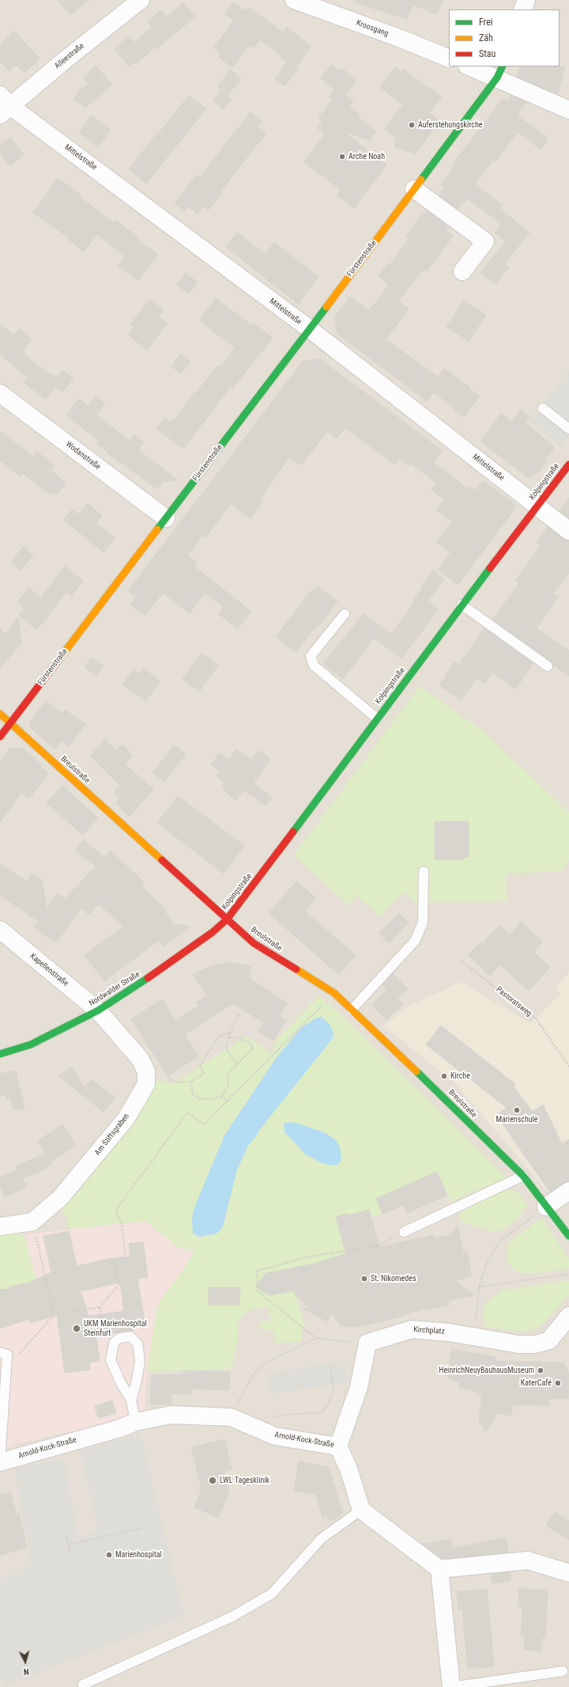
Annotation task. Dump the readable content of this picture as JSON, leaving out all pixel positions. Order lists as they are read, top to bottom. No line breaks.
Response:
{"streets":{"street":["Kroosgang","Alleestraße","Mittelstraße","Fürstenstraße","Wodanstraße","Kolpingstraße","Breulstraße","Kapellenstraße","Nordwalder Straße","Am Stiftsgraben","Kirchplatz","Arnold-Kock-Straße"],"path":["Pastoratsweg"]},"crossings":[["Alleestraße","Mittelstraße"],["Mittelstraße","Fürstenstraße"],["Mittelstraße","Kolpingstraße"],["Fürstenstraße","Wodanstraße"],["Fürstenstraße","Breulstraße"],["Kolpingstraße","Breulstraße"],["Kolpingstraße","Nordwalder Straße"],["Breulstraße","Nordwalder Straße"],["Kapellenstraße","Nordwalder Straße"],["Kapellenstraße","Am Stiftsgraben"],["Nordwalder Straße","Am Stiftsgraben"]],"places":["Auferstehungskirche","Arche Noah","Kirche","Marienschule","St. Nikomedes","UKM Marienhospital Steinfurt","HeinrichNeuyBauhausMuseum","KaterCafé","LWL Tagesklinik","Marienhospital"],"legend":["Frei","Zäh","Stau"],"north":"bottom"}
